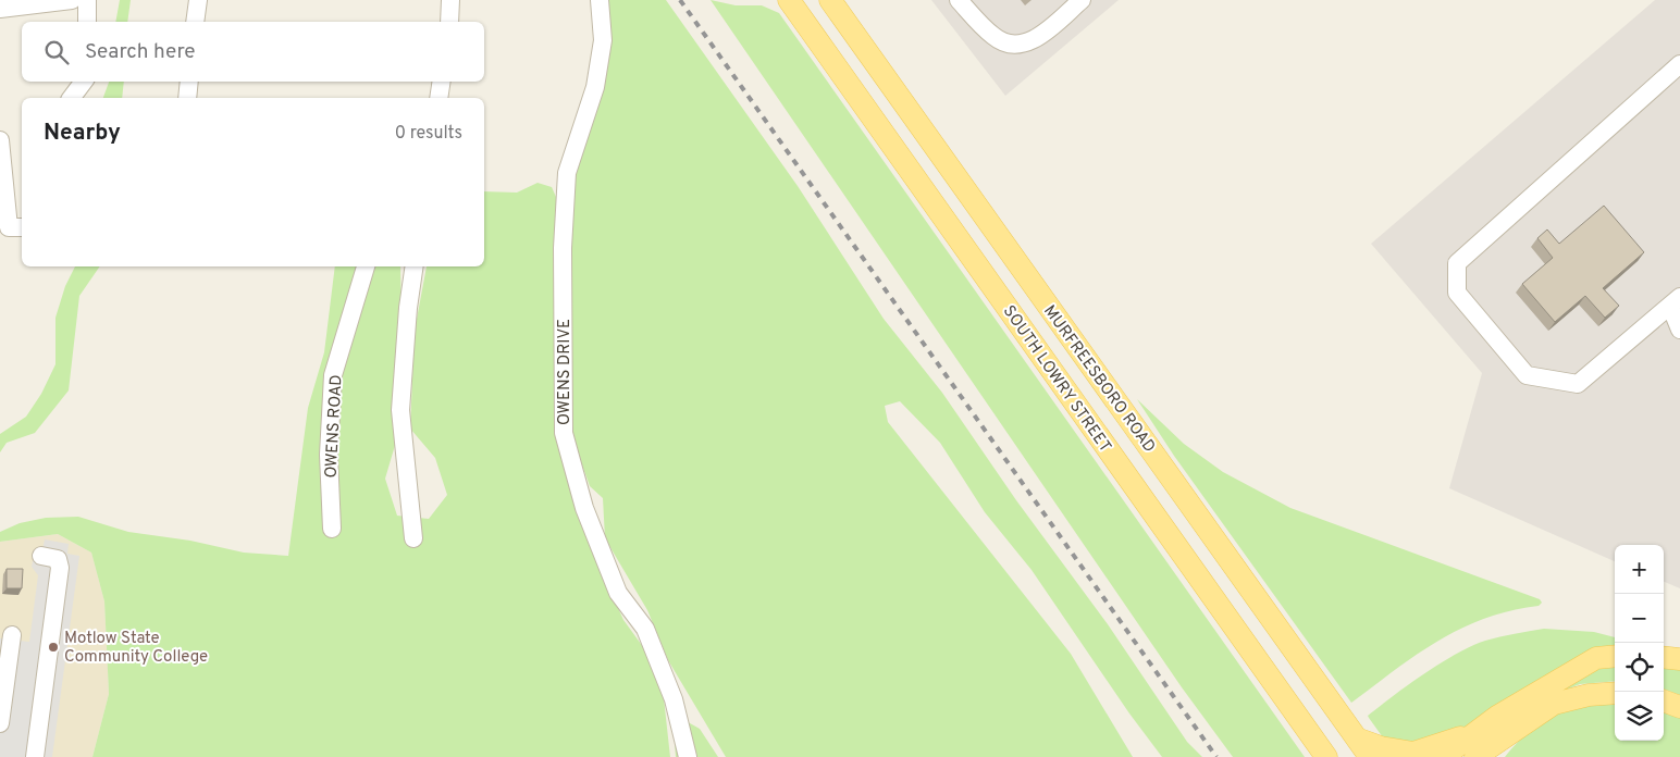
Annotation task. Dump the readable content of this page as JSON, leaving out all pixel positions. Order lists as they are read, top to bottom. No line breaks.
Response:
{"streets":{"main road":["SOUTH LOWRY STREET","MURFREESBORO ROAD"],"street":["OWENS DRIVE","OWENS ROAD"]},"places":["Motlow State Community College"],"page":{"search":"Search here","heading":["Nearby","0 results"],"map_buttons":["+","−"]}}
